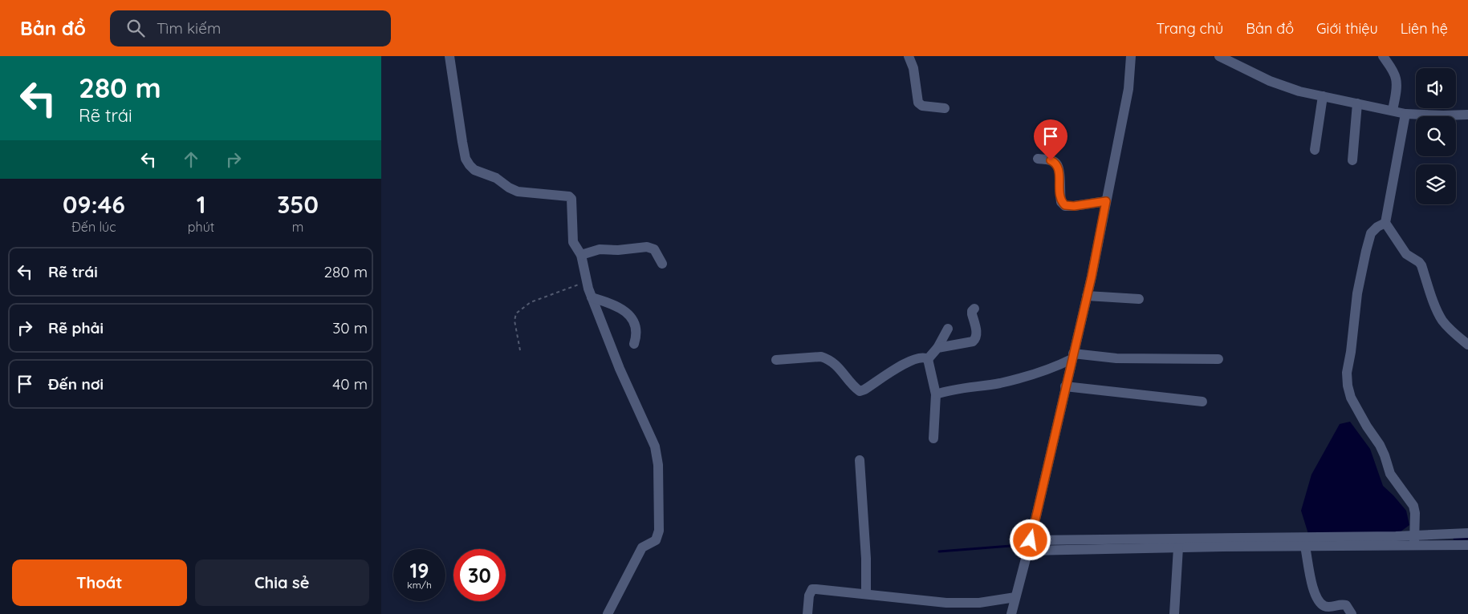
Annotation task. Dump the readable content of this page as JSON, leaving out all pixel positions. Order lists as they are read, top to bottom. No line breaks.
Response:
{"page":{"header":"Bản đồ","search":"Tìm kiếm","nav":["Trang chủ","Bản đồ","Giới thiệu","Liên hệ"],"turn":["280 m","Rẽ trái"],"eta":["09:46","Đến lúc","1","phút","350","m"],"list":[{"name":"Rẽ trái","value":"280 m"},{"name":"Rẽ phải","value":"30 m"},{"name":"Đến nơi","value":"40 m"}],"speed":"19 km/h","limit":"30","buttons":["Thoát","Chia sẻ"]}}
